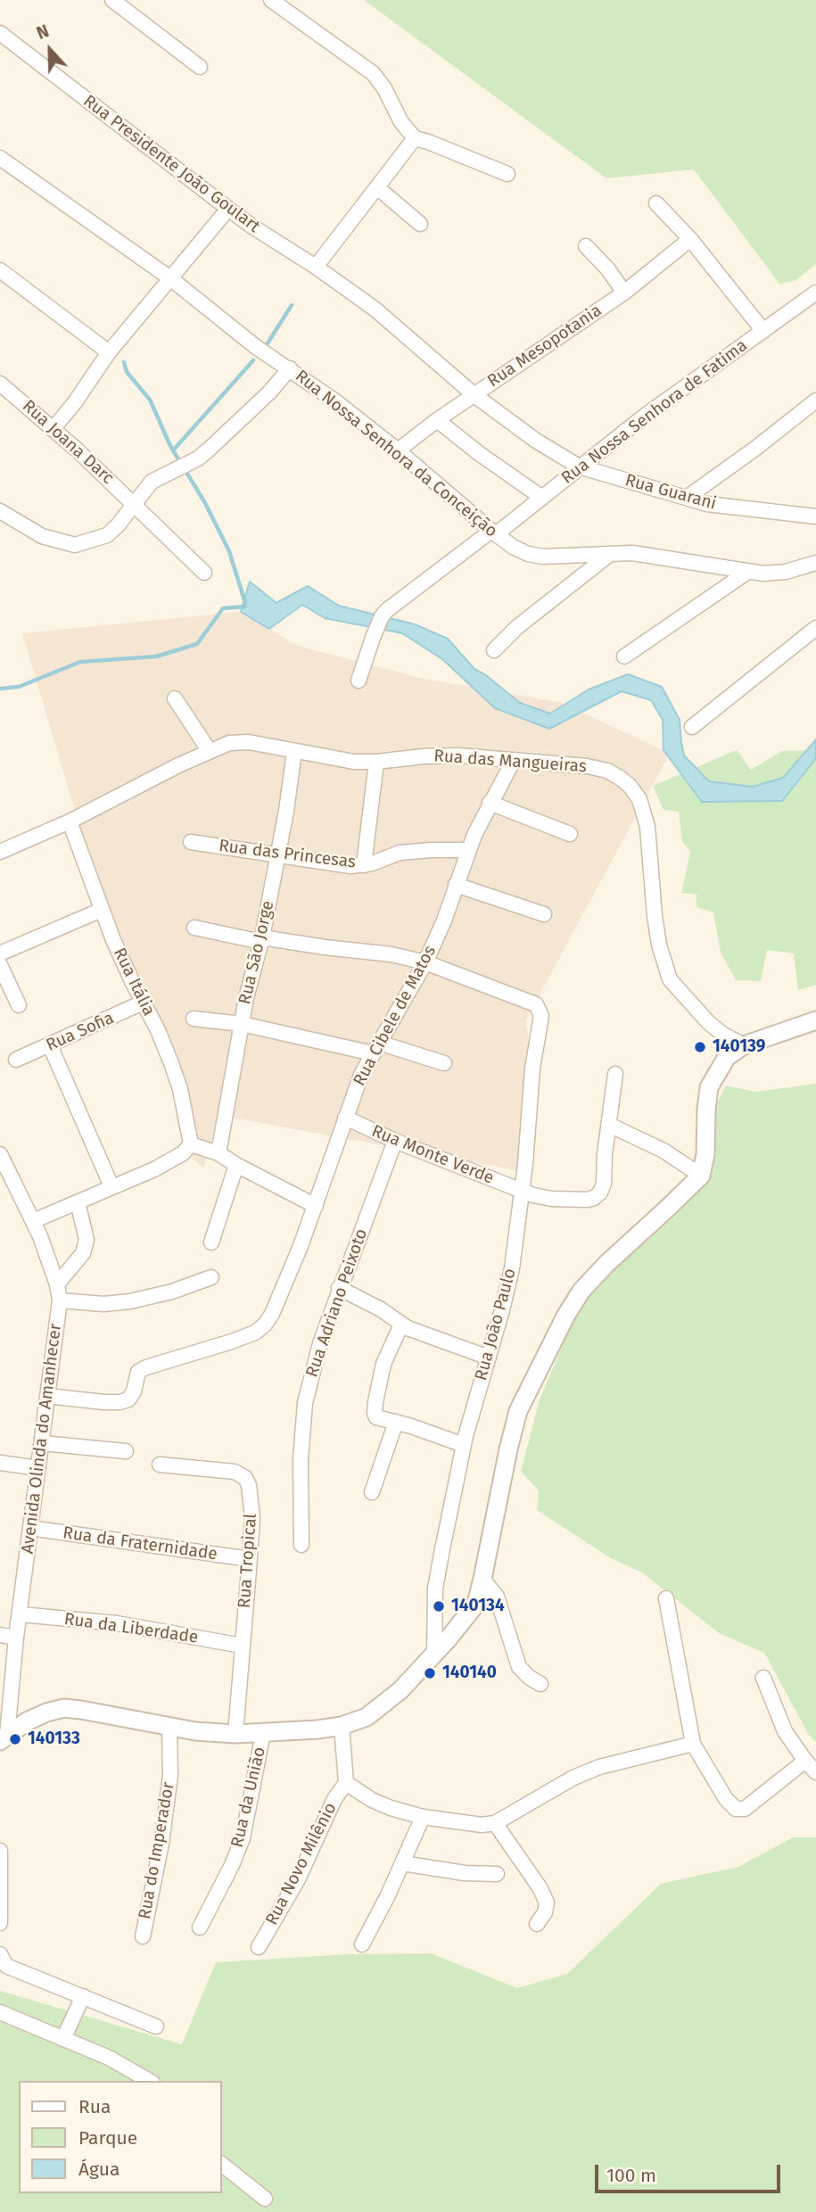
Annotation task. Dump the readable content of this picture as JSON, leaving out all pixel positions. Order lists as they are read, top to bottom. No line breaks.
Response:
{"streets":{"street":["Rua Presidente João Goulart","Rua Mesopotania","Rua Nossa Senhora de Fatima","Rua Joana Darc","Rua Nossa Senhora da Conceição","Rua Guarani","Rua das Mangueiras","Rua das Princesas","Rua São Jorge","Rua Itália","Rua Cibele de Matos","Rua Sofia","Rua Monte Verde","Rua Adriano Peixoto","Rua João Paulo","Avenida Olinda do Amanhecer","Rua da Fraternidade","Rua Tropical","Rua da Liberdade","Rua da União","Rua do Imperador","Rua Novo Milênio"]},"crossings":[["Rua Presidente João Goulart","Rua Mesopotania"],["Rua Presidente João Goulart","Rua Guarani"],["Rua Mesopotania","Rua Nossa Senhora da Conceição"],["Rua Mesopotania","Rua Guarani"],["Rua Nossa Senhora de Fatima","Rua Nossa Senhora da Conceição"],["Rua Nossa Senhora de Fatima","Rua Guarani"],["Rua das Mangueiras","Rua São Jorge"],["Rua das Mangueiras","Rua Itália"],["Rua das Mangueiras","Rua Cibele de Matos"],["Rua das Princesas","Rua São Jorge"],["Rua das Princesas","Rua Cibele de Matos"],["Rua Itália","Rua Sofia"],["Rua Cibele de Matos","Rua Monte Verde"],["Rua Cibele de Matos","Rua João Paulo"],["Rua Cibele de Matos","Avenida Olinda do Amanhecer"],["Rua Monte Verde","Rua Adriano Peixoto"],["Rua Monte Verde","Rua João Paulo"],["Avenida Olinda do Amanhecer","Rua da Fraternidade"],["Avenida Olinda do Amanhecer","Rua da Liberdade"],["Rua da Fraternidade","Rua Tropical"],["Rua Tropical","Rua da Liberdade"]],"places":["140139","140134","140140","140133"],"legend":["Rua","Parque","Água"],"scale_bar":"100 m","north":"top"}
